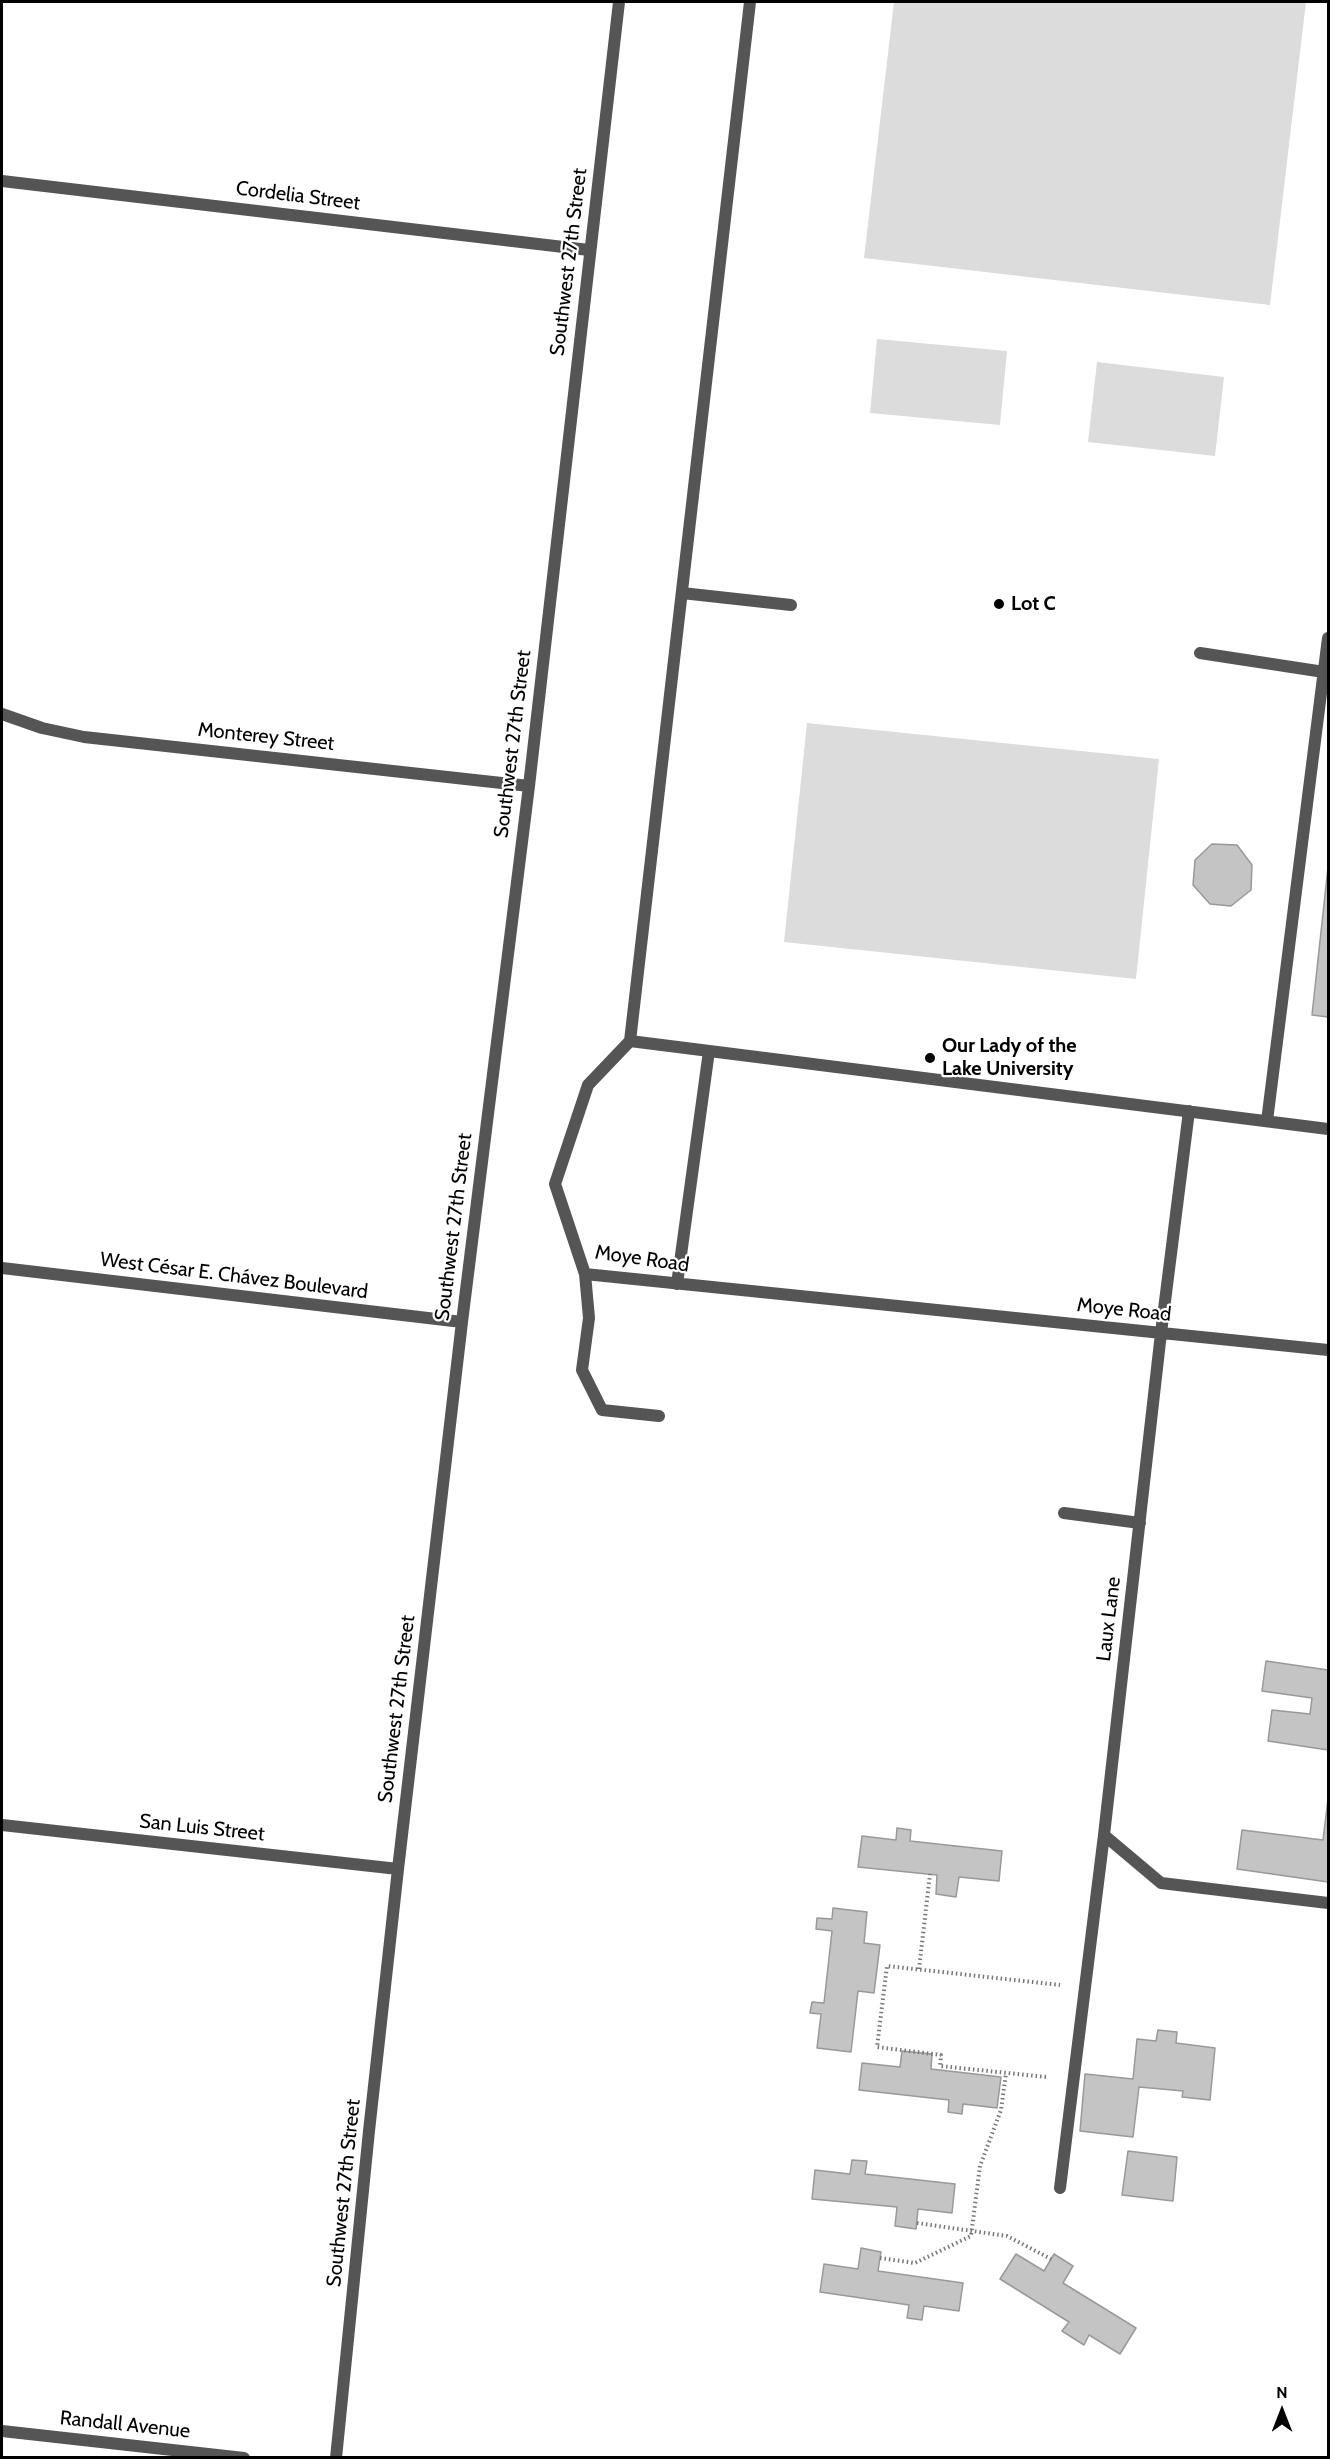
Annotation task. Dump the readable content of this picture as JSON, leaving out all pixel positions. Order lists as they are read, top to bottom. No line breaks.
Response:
{"streets":{"street":["Cordelia Street","Southwest 27th Street","Monterey Street","Moye Road","West César E. Chávez Boulevard","Laux Lane","San Luis Street","Randall Avenue"]},"crossings":[["Cordelia Street","Southwest 27th Street"],["Southwest 27th Street","Monterey Street"],["Southwest 27th Street","West César E. Chávez Boulevard"],["Southwest 27th Street","San Luis Street"],["Moye Road","Laux Lane"]],"places":["Lot C","Our Lady of the Lake University"],"north":"top"}
